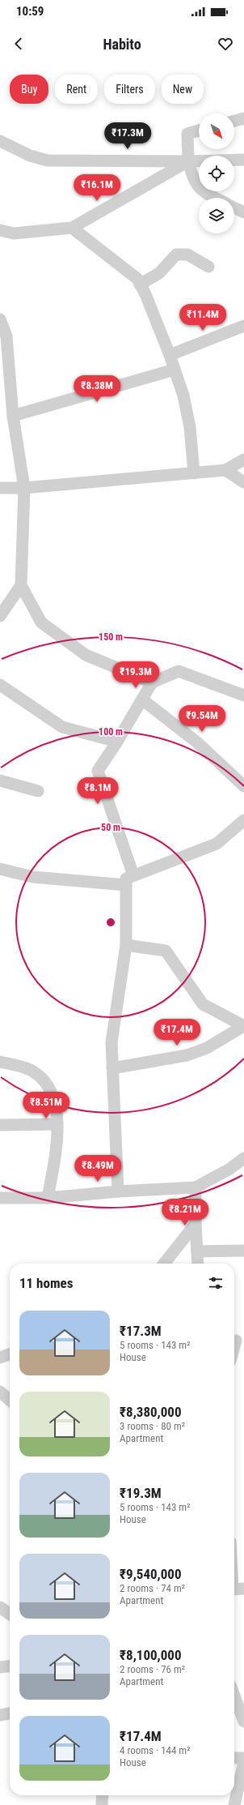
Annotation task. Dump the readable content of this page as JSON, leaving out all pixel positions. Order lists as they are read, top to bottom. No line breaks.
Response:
{"north":"bottom right","page":{"status":"10:59","header":"Habito","chip":["Buy","Rent","Filters","New"],"price":["₹17.3M","₹16.1M","₹11.4M","₹8.38M","₹19.3M","₹9.54M","₹8.1M","₹17.4M","₹8.51M","₹8.49M","₹8.21M"],"heading":"11 homes","list":[{"name":"₹17.3M","note":"5 rooms · 143 m² · House"},{"name":"₹8,380,000","note":"3 rooms · 80 m² · Apartment"},{"name":"₹19.3M","note":"5 rooms · 143 m² · House"},{"name":"₹9,540,000","note":"2 rooms · 74 m² · Apartment"},{"name":"₹8,100,000","note":"2 rooms · 76 m² · Apartment"},{"name":"₹17.4M","note":"4 rooms · 144 m² · House"}]},"rings":["150 m","100 m","50 m"]}
